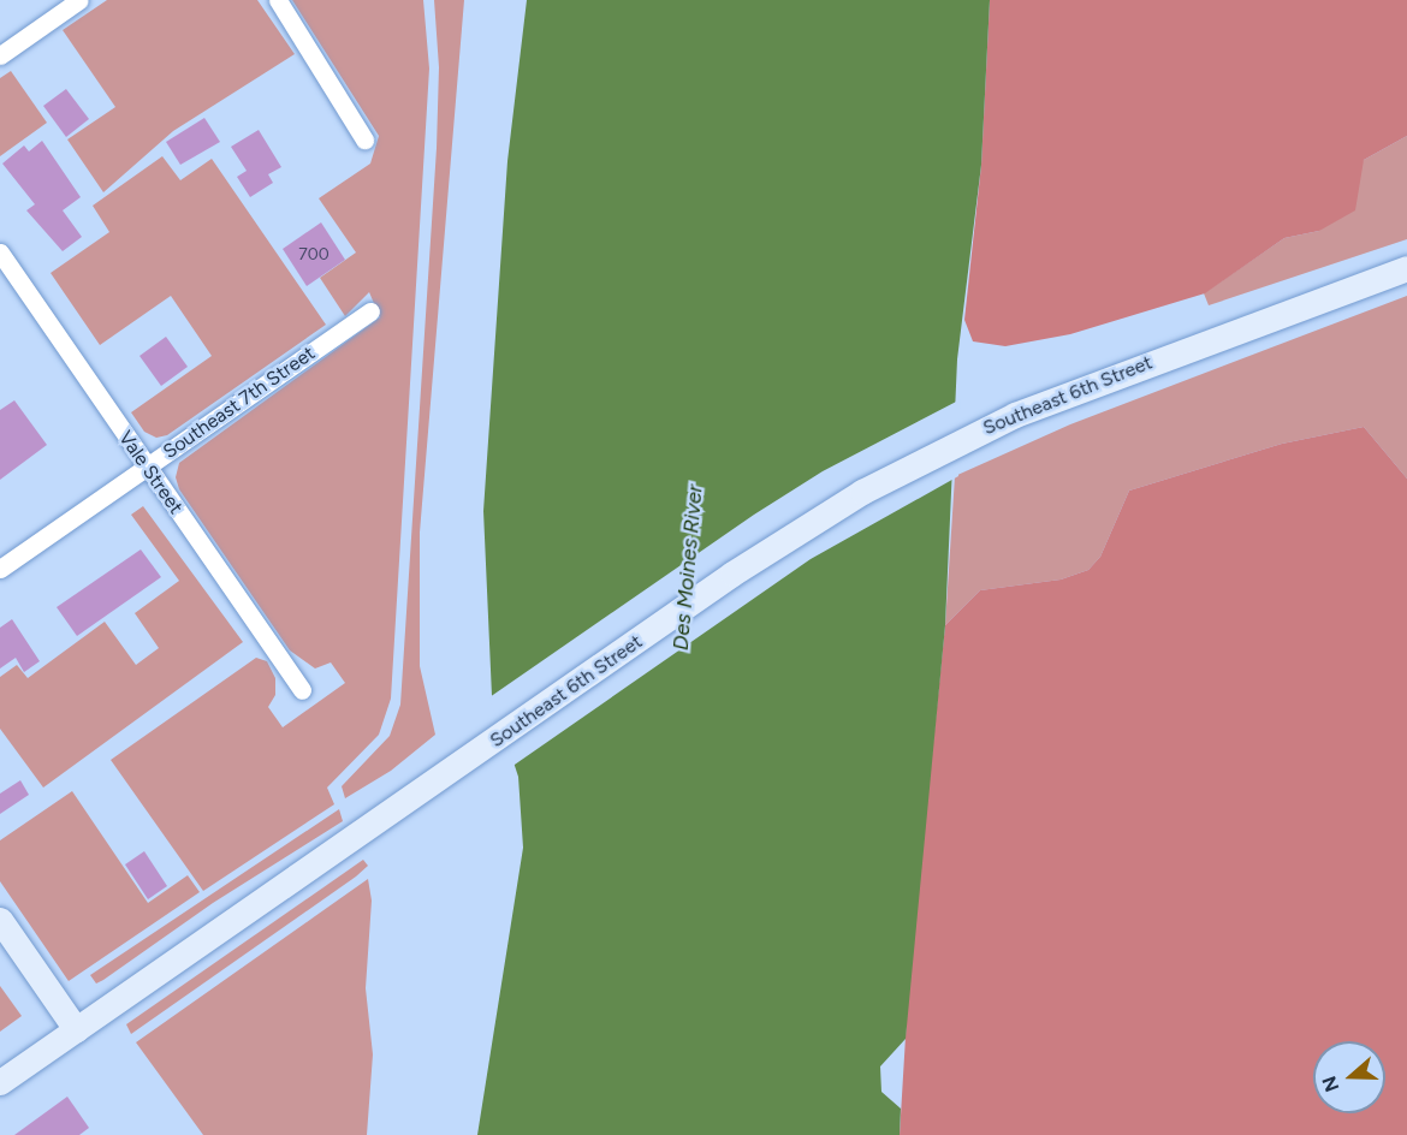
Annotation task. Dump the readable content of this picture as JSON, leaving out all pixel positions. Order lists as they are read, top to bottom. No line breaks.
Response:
{"streets":{"main road":["Southeast 6th Street"],"street":["Southeast 7th Street","Vale Street"]},"crossings":[["Southeast 7th Street","Vale Street"]],"water":["Des Moines River"],"house_numbers":["700"],"north":"left"}
